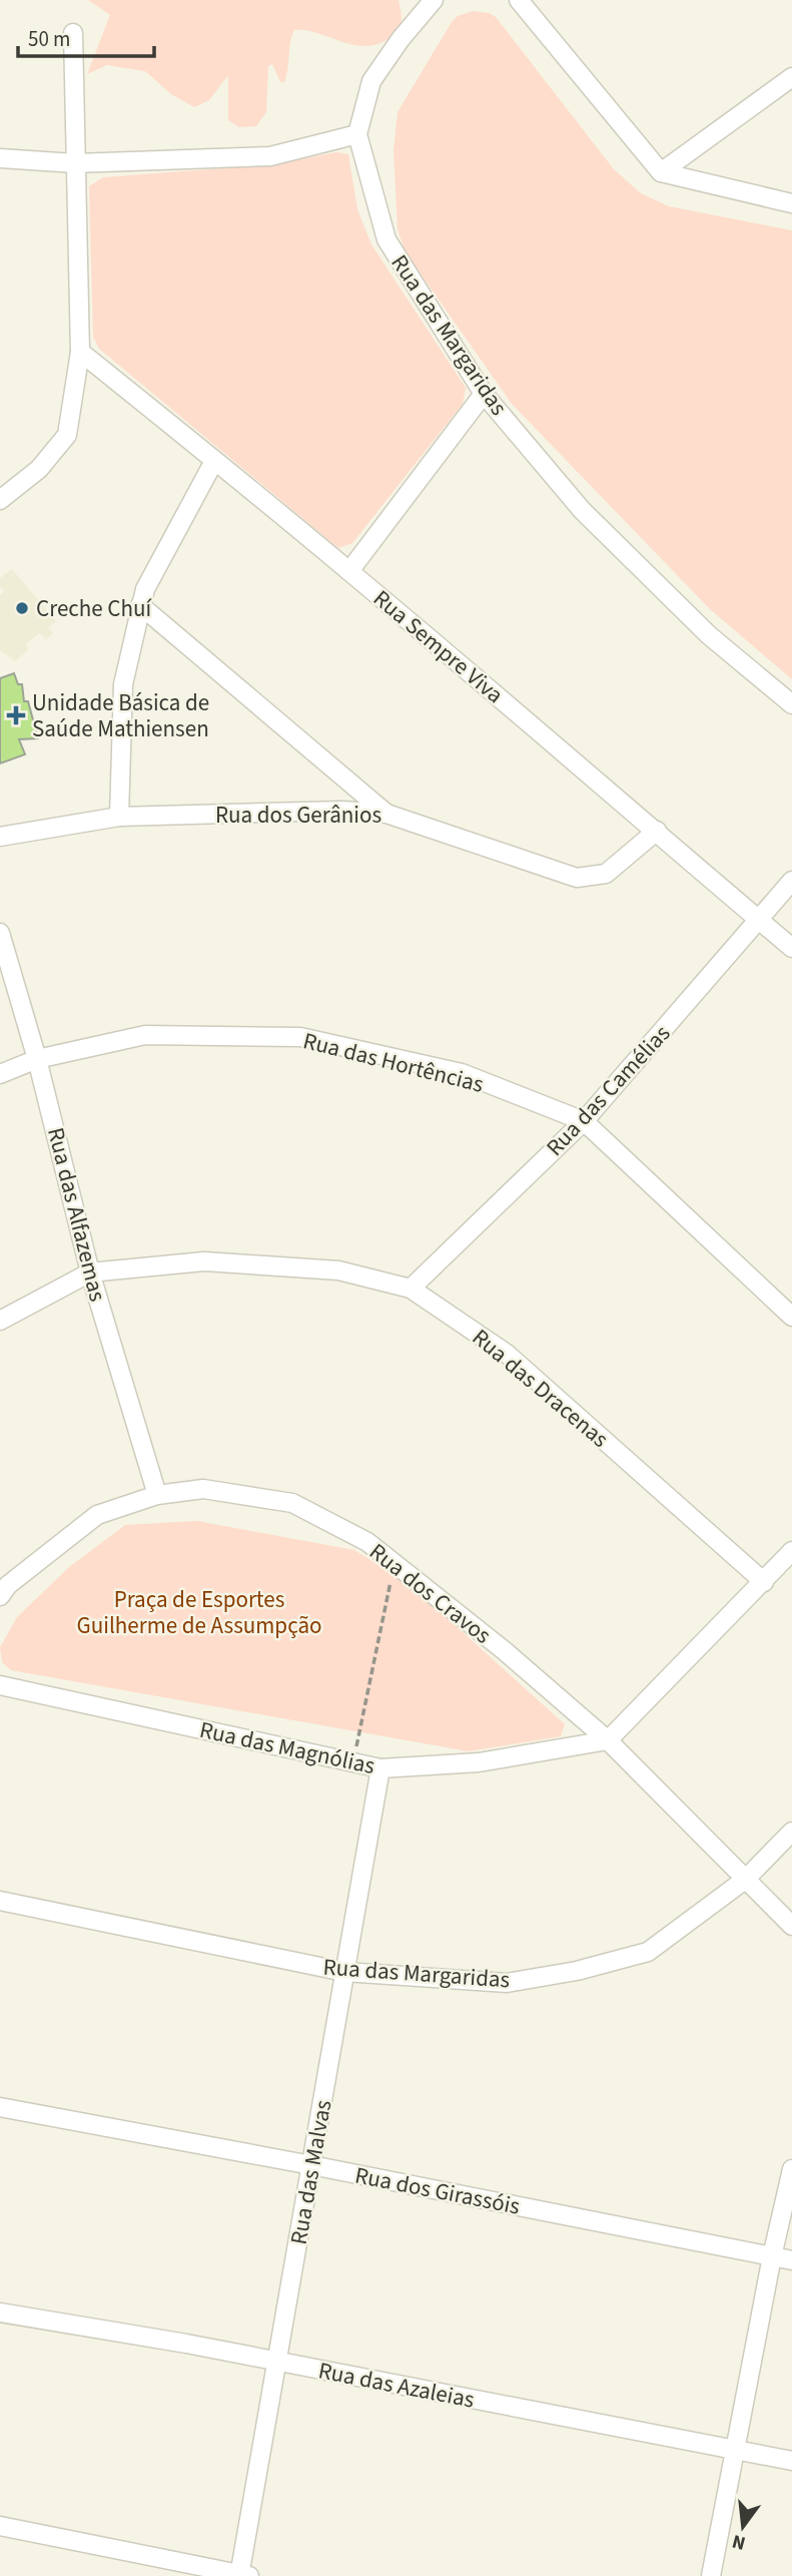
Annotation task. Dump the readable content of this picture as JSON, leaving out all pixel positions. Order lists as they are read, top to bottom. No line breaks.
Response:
{"streets":{"street":["Rua das Margaridas","Rua Sempre Viva","Rua dos Gerânios","Rua das Hortências","Rua das Camélias","Rua das Alfazemas","Rua das Dracenas","Rua dos Cravos","Rua das Magnólias","Rua das Malvas","Rua dos Girassóis","Rua das Azaleias"]},"crossings":[["Rua das Margaridas","Rua dos Cravos"],["Rua das Margaridas","Rua das Malvas"],["Rua Sempre Viva","Rua dos Gerânios"],["Rua Sempre Viva","Rua das Camélias"],["Rua das Hortências","Rua das Camélias"],["Rua das Hortências","Rua das Alfazemas"],["Rua das Camélias","Rua das Dracenas"],["Rua das Alfazemas","Rua das Dracenas"],["Rua das Alfazemas","Rua dos Cravos"],["Rua dos Cravos","Rua das Magnólias"],["Rua das Magnólias","Rua das Malvas"],["Rua das Malvas","Rua dos Girassóis"],["Rua das Malvas","Rua das Azaleias"]],"parks":["Praça de Esportes Guilherme de Assumpção"],"places":{"other":["Creche Chuí"],"health":["Unidade Básica de Saúde Mathiensen"]},"scale_bar":"50 m","north":"bottom"}
